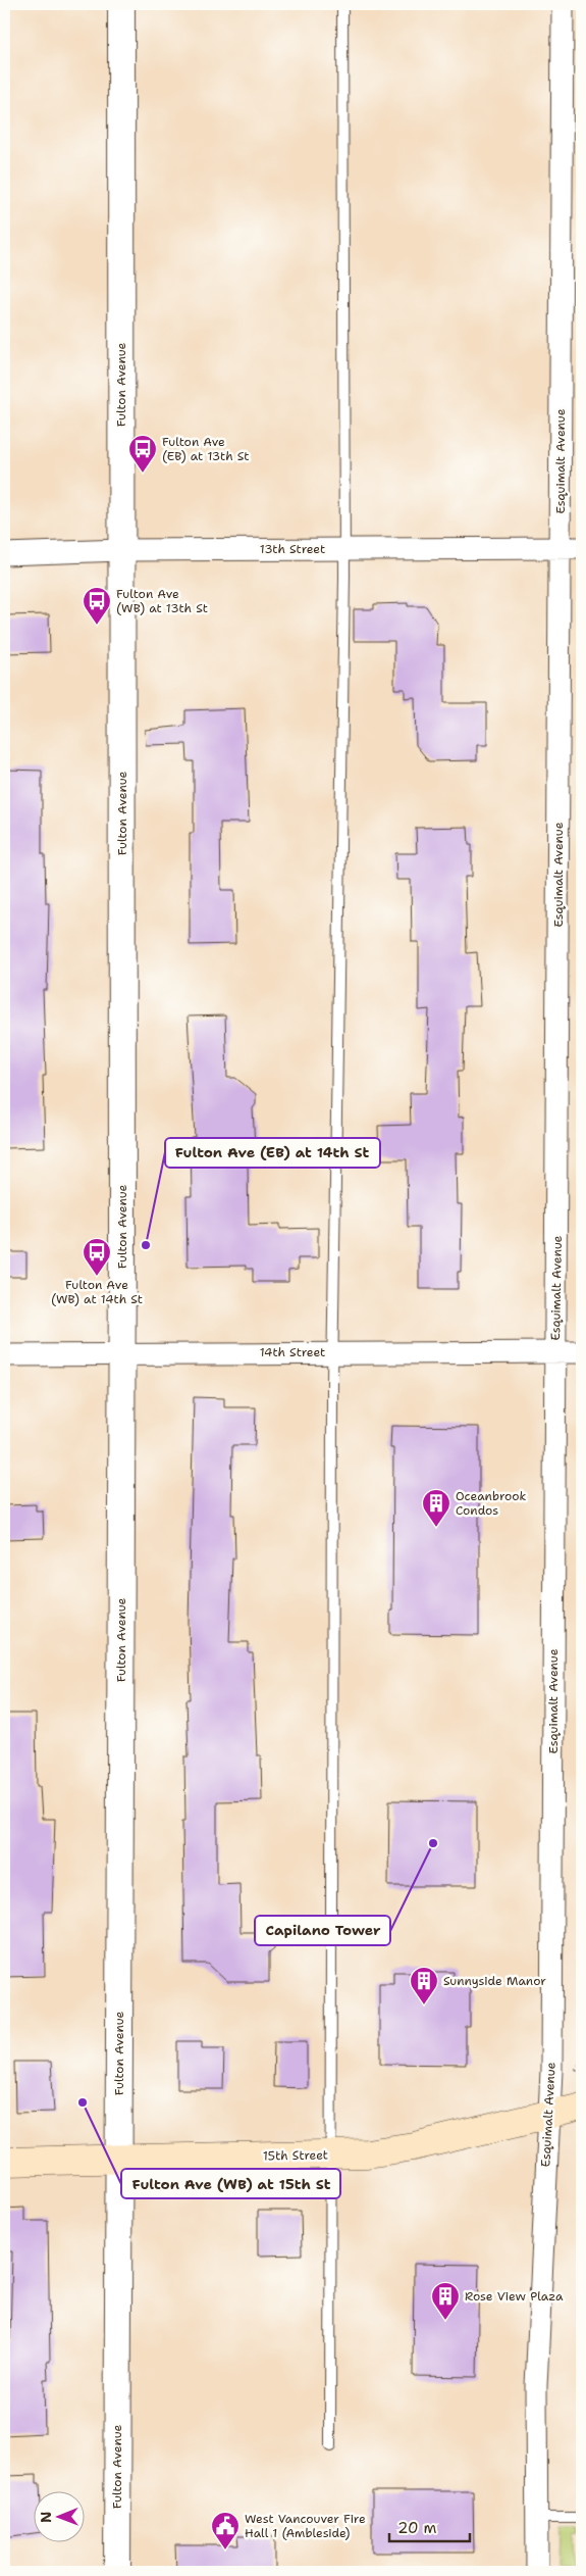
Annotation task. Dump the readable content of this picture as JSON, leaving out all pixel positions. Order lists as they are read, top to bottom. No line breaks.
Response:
{"streets":{"main road":["15th Street"],"street":["Fulton Avenue","Esquimalt Avenue","13th Street","14th Street"]},"crossings":[["Fulton Avenue","13th Street"],["Fulton Avenue","14th Street"],["Fulton Avenue","15th Street"],["Esquimalt Avenue","13th Street"],["Esquimalt Avenue","14th Street"],["Esquimalt Avenue","15th Street"]],"places":{"bus stop":["Fulton Ave (EB) at 13th St","Fulton Ave (WB) at 13th St","Fulton Ave (WB) at 14th St"],"other":["Fulton Ave (EB) at 14th St","Capilano Tower","Fulton Ave (WB) at 15th St"],"building":["Oceanbrook Condos","Sunnyside Manor","Rose View Plaza"],"public building":["West Vancouver Fire Hall 1 (Ambleside)"]},"scale_bar":"20 m","north":"left"}
